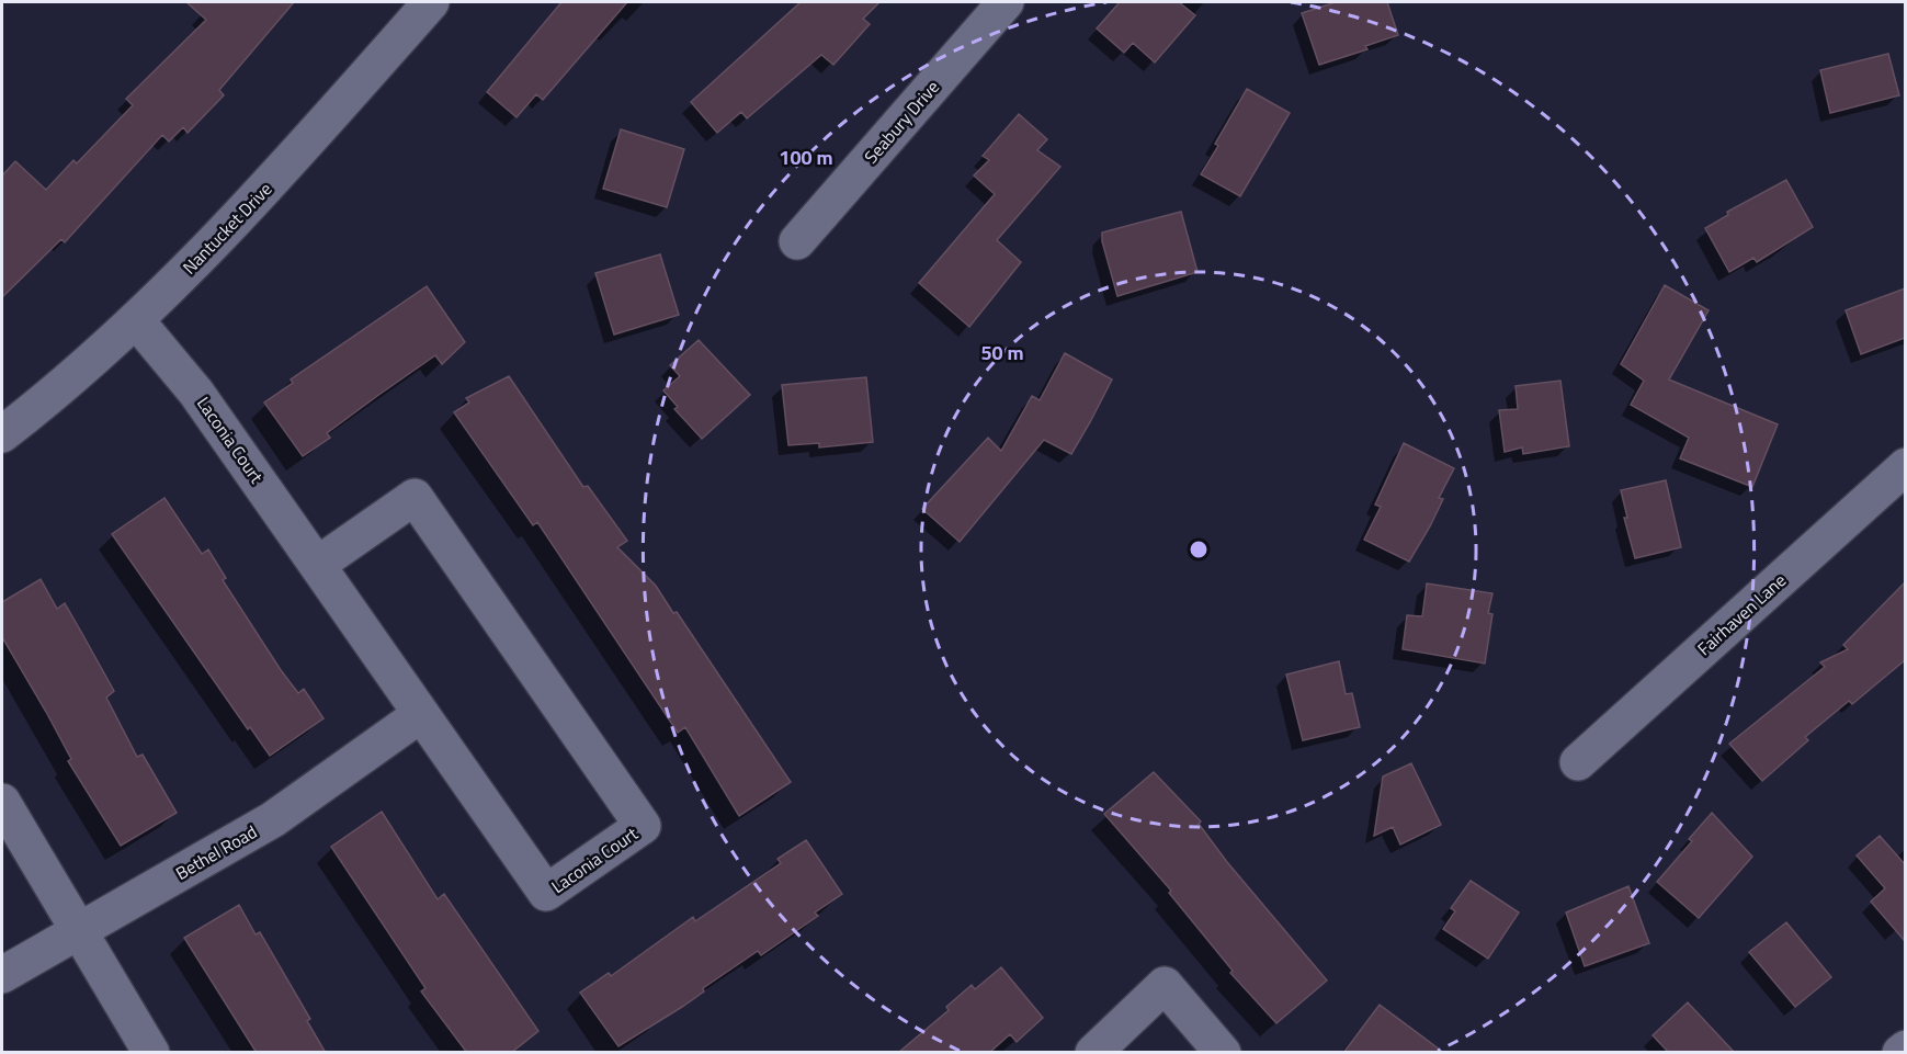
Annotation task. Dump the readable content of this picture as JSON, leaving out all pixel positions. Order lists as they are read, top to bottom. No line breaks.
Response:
{"streets":{"street":["Seabury Drive","Nantucket Drive","Laconia Court","Fairhaven Lane","Bethel Road"]},"crossings":[["Nantucket Drive","Laconia Court"],["Laconia Court","Bethel Road"]],"rings":["100 m","50 m"]}
